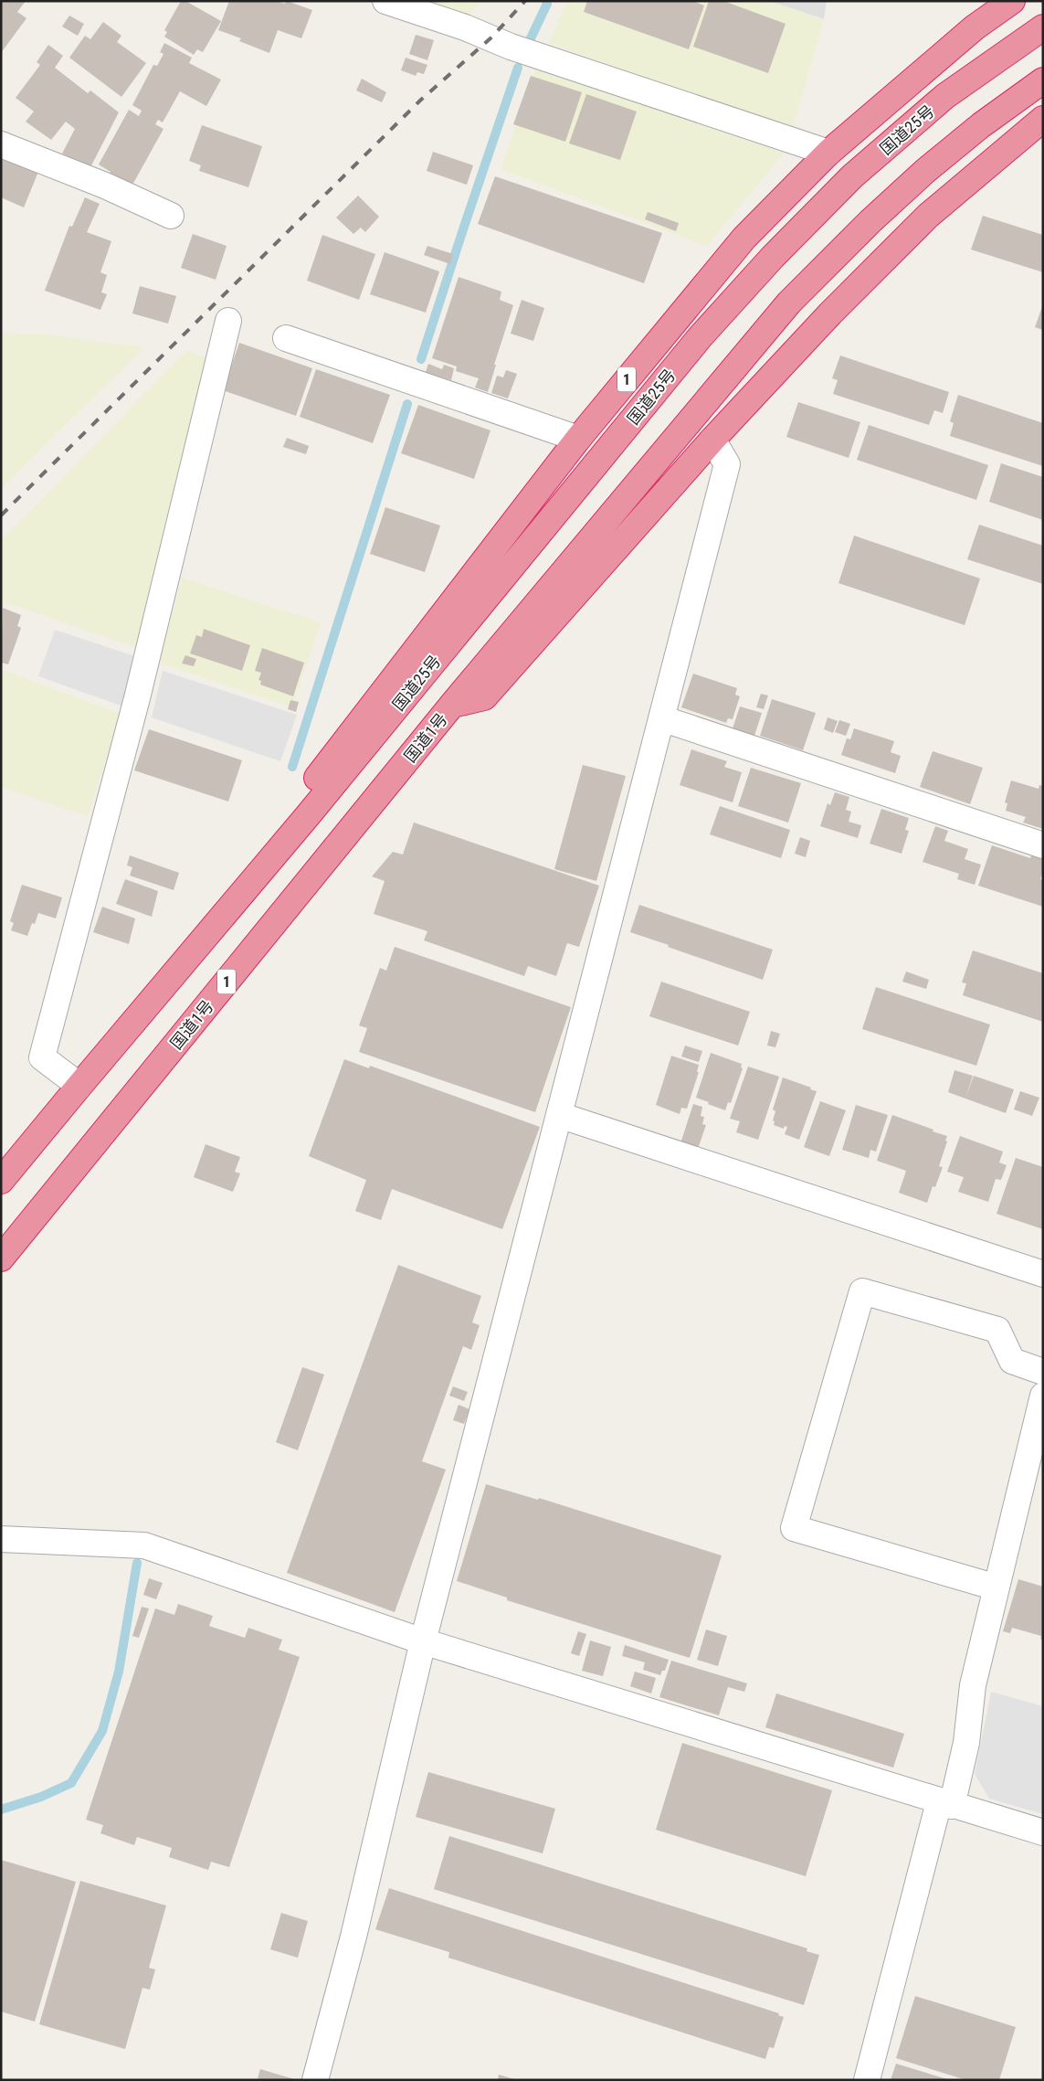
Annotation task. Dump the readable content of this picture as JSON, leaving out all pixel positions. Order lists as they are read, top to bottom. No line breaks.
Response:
{"streets":{"highway":["国道25号","1","国道1号"]},"crossings":[["国道25号","1"],["1","国道1号"]]}
